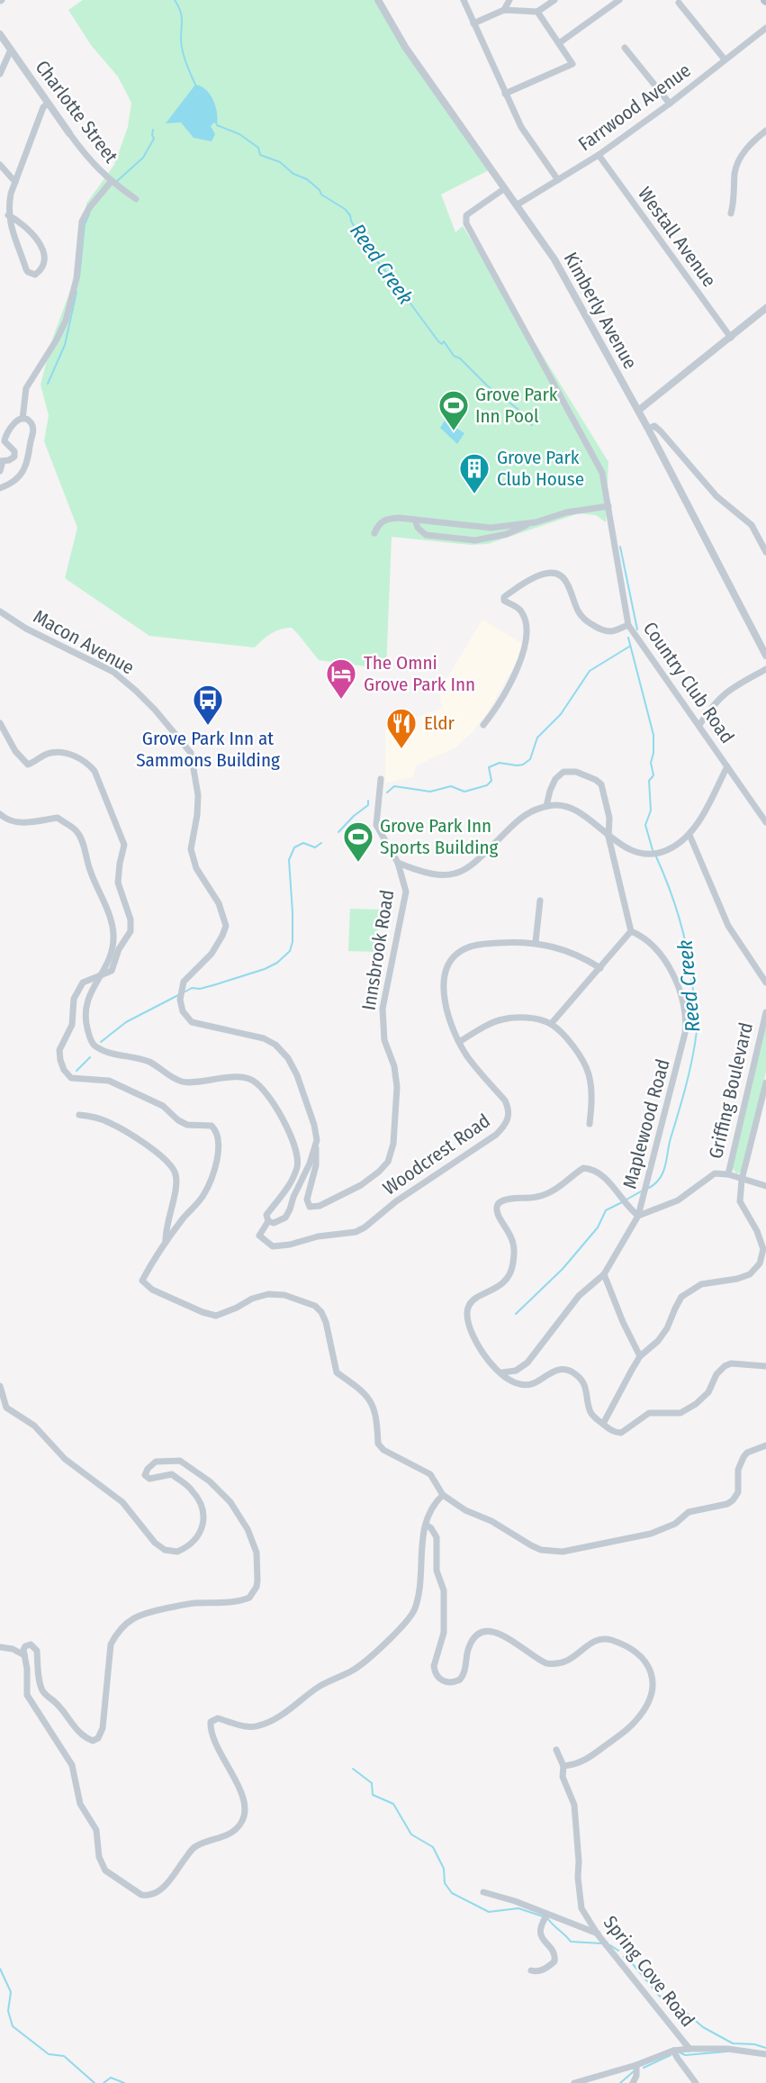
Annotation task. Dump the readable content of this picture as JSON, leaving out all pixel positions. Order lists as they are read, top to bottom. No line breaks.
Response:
{"streets":{"street":["Farrwood Avenue","Charlotte Street","Westall Avenue","Kimberly Avenue","Macon Avenue","Country Club Road","Innsbrook Road","Griffing Boulevard","Maplewood Road","Woodcrest Road","Spring Cove Road"]},"crossings":[["Farrwood Avenue","Westall Avenue"],["Farrwood Avenue","Kimberly Avenue"],["Kimberly Avenue","Country Club Road"],["Macon Avenue","Innsbrook Road"]],"water":["Reed Creek"],"places":{"sports":["Grove Park Inn Pool","Grove Park Inn Sports Building"],"building":["Grove Park Club House"],"hotel":["The Omni Grove Park Inn"],"bus stop":["Grove Park Inn at Sammons Building"],"restaurant":["Eldr"]}}
